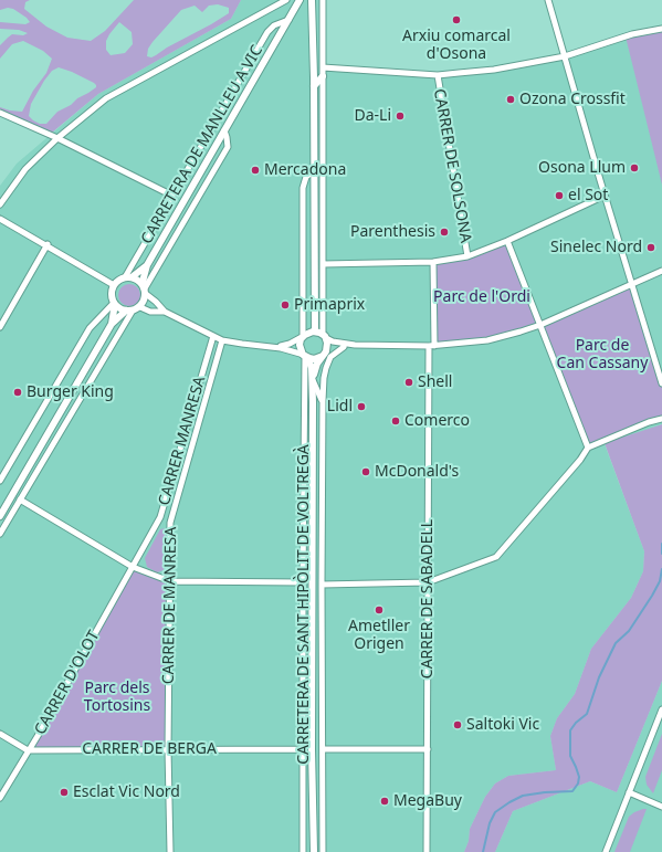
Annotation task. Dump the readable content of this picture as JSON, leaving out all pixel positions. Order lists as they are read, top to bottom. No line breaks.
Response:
{"streets":{"street":["CARRETERA DE MANLLEU A VIC","CARRER DE SOLSONA","CARRER MANRESA","CARRER DE SABADELL","CARRETERA DE SANT HIPÒLIT DE VOLTREGÀ","CARRER DE MANRESA","CARRER D'OLOT","CARRER DE BERGA"]},"crossings":[["CARRER MANRESA","CARRER D'OLOT"],["CARRETERA DE SANT HIPÒLIT DE VOLTREGÀ","CARRER DE BERGA"],["CARRER DE MANRESA","CARRER DE BERGA"],["CARRER D'OLOT","CARRER DE BERGA"]],"parks":["Parc de l'Ordi","Parc de Can Cassany","Parc dels Tortosins"],"places":["Arxiu comarcal d'Osona","Ozona Crossfit","Da-Li","Osona Llum","Mercadona","el Sot","Parenthesis","Sinelec Nord","Primaprix","Shell","Burger King","Lidl","Comerco","McDonald's","Ametller Origen","Saltoki Vic","Esclat Vic Nord","MegaBuy"]}
